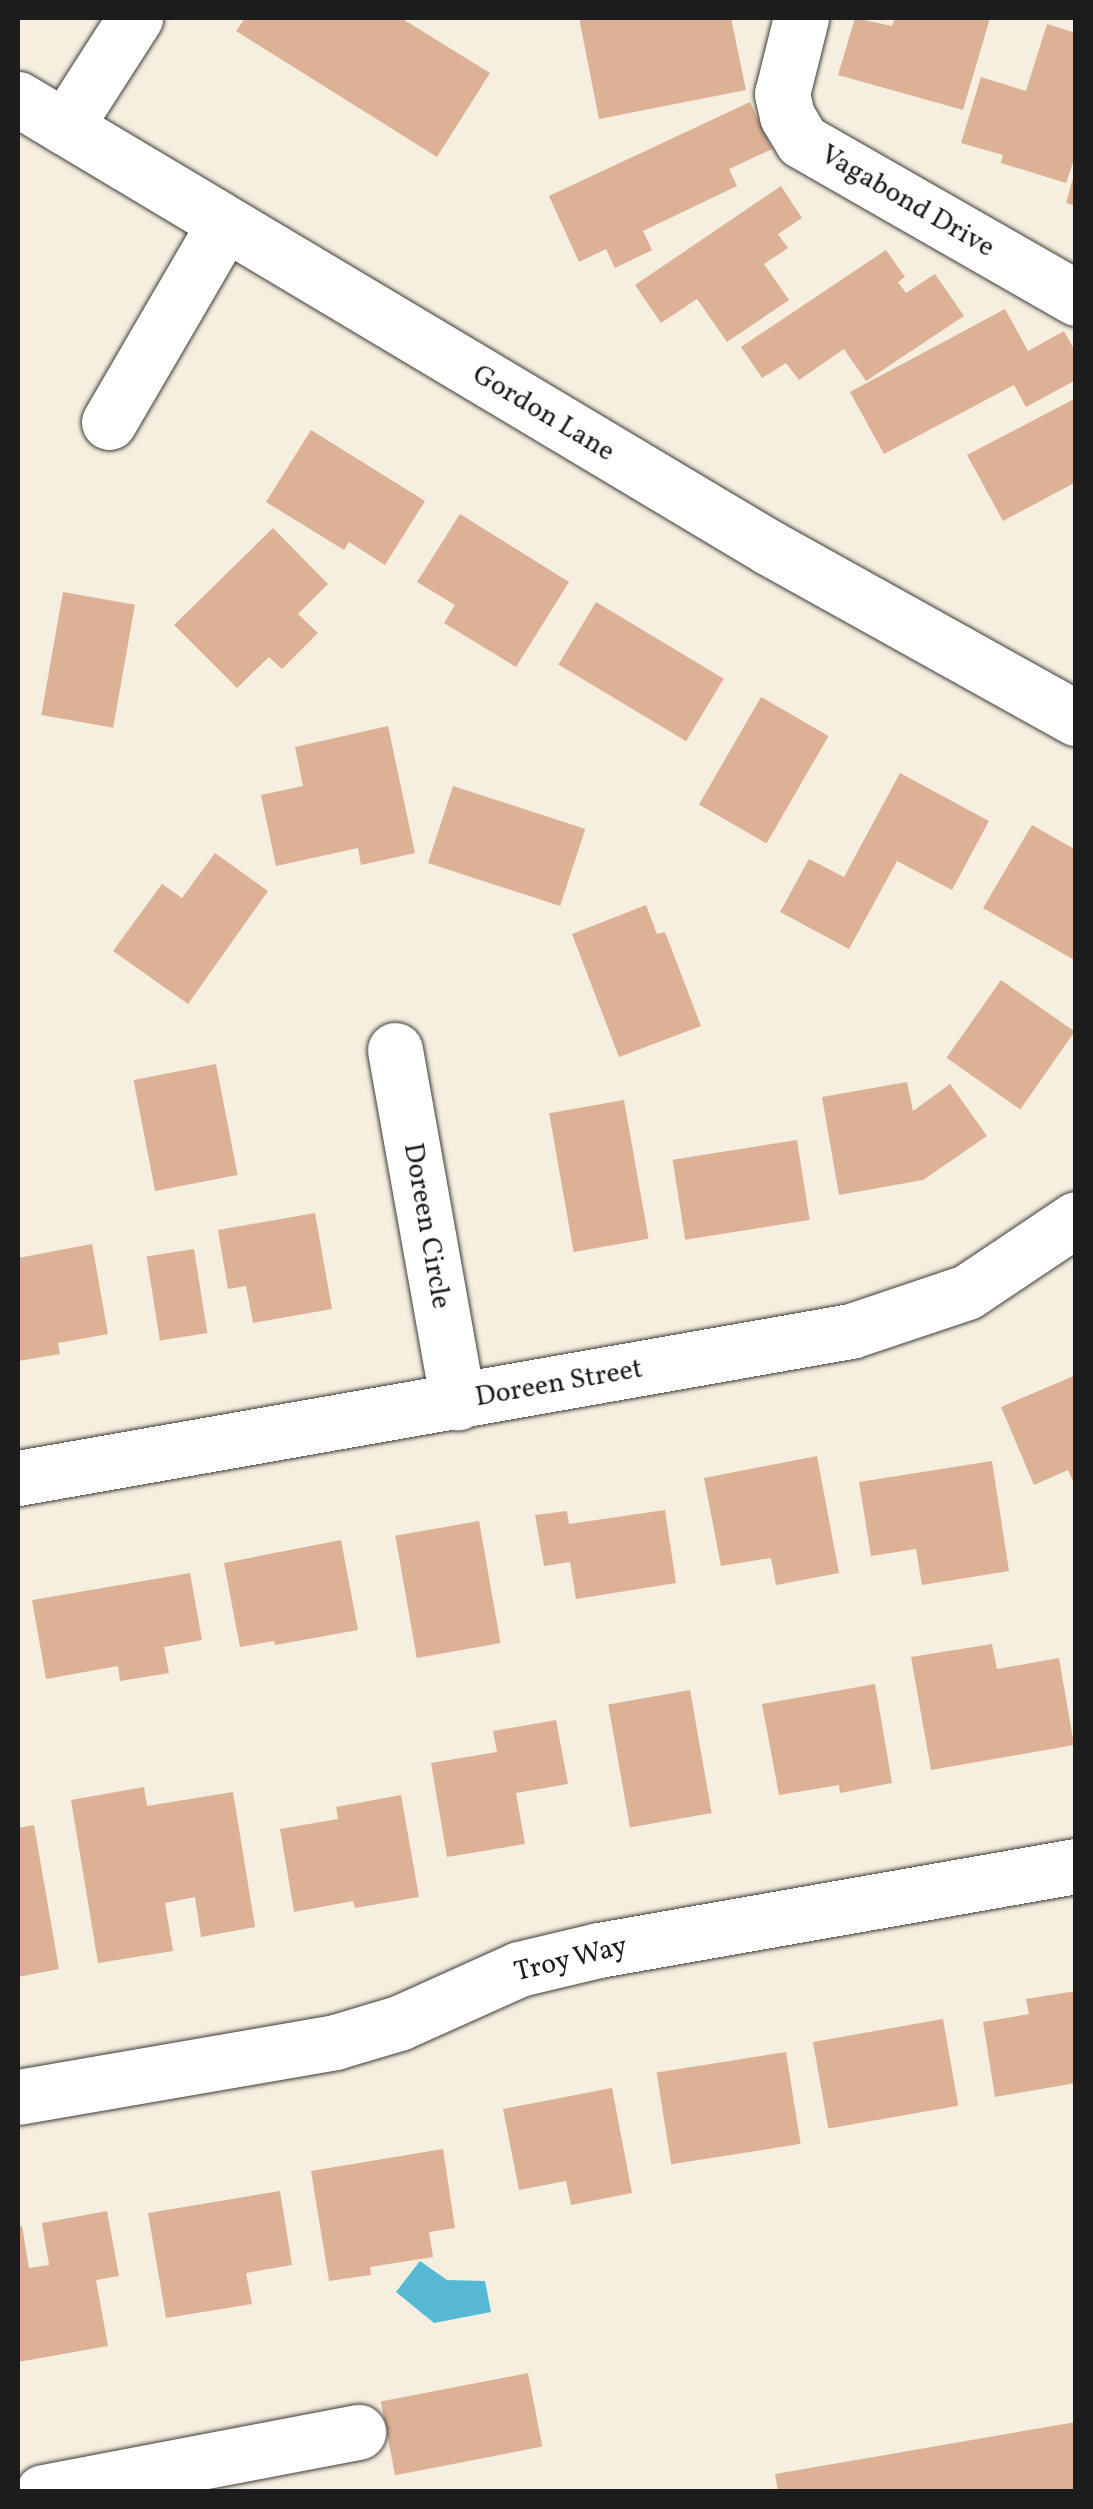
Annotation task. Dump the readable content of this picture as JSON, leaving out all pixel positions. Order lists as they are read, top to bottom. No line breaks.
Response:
{"streets":{"street":["Vagabond Drive","Gordon Lane","Doreen Circle","Doreen Street","Troy Way"]},"crossings":[["Doreen Circle","Doreen Street"]]}
